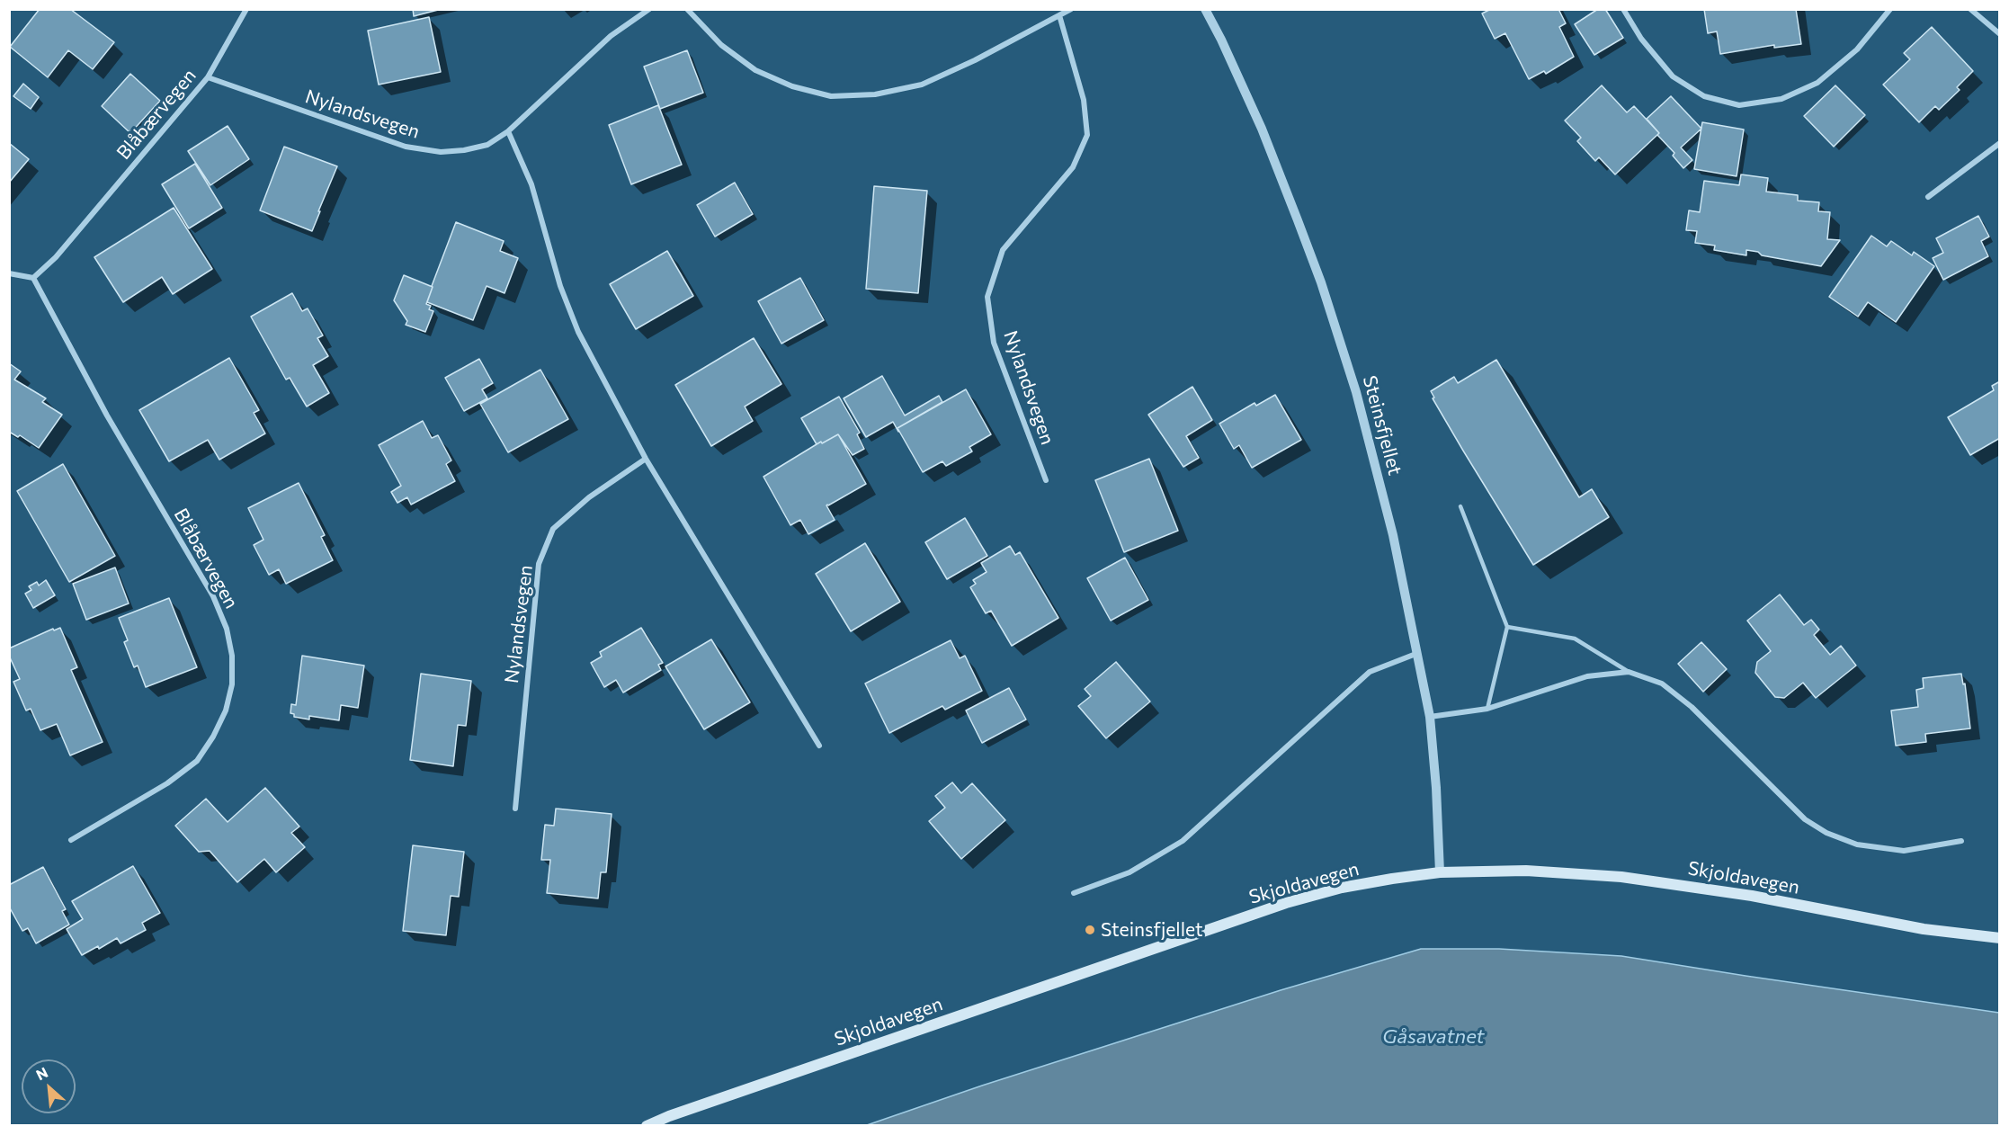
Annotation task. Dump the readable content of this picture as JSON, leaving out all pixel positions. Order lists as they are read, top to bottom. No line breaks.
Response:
{"streets":{"main road":["Skjoldavegen"],"street":["Blåbærvegen","Nylandsvegen","Steinsfjellet"]},"crossings":[["Blåbærvegen","Nylandsvegen"],["Steinsfjellet","Skjoldavegen"]],"water":["Gåsavatnet"],"places":["Steinsfjellet"],"north":"top left"}
